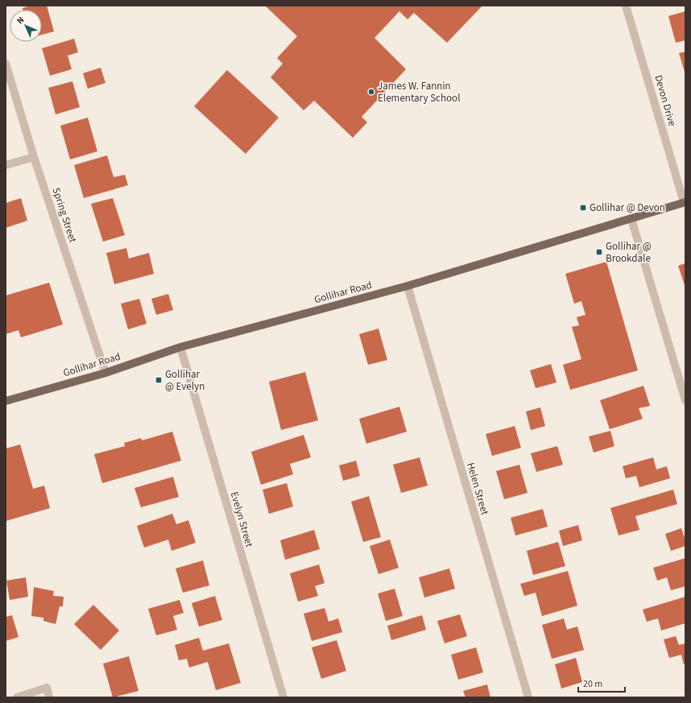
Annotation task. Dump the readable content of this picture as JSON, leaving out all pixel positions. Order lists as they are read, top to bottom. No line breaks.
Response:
{"streets":{"main road":["Gollihar Road"],"street":["Devon Drive","Spring Street","Helen Street","Evelyn Street"]},"crossings":[["Devon Drive","Gollihar Road"],["Spring Street","Gollihar Road"],["Gollihar Road","Helen Street"],["Gollihar Road","Evelyn Street"]],"places":{"other":["James W. Fannin Elementary School"],"transit":["Gollihar @ Devon","Gollihar @ Brookdale","Gollihar @ Evelyn"]},"scale_bar":"20 m","north":"top left"}
